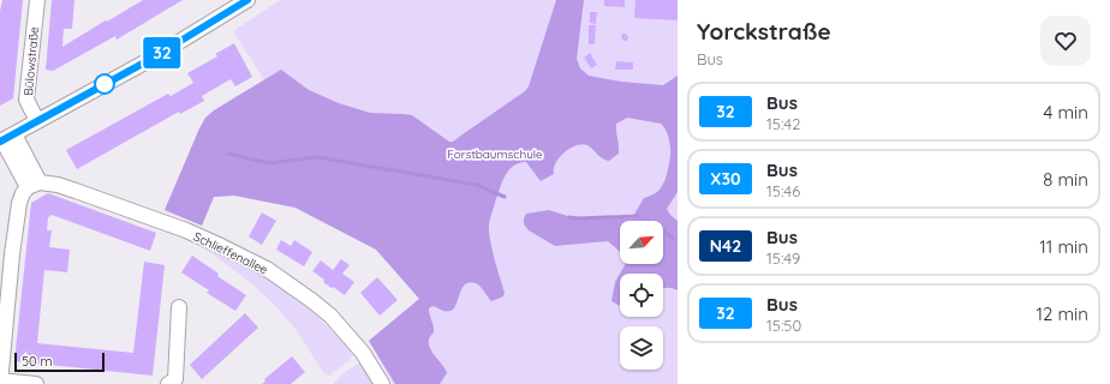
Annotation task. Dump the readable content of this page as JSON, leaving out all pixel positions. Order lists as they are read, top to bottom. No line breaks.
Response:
{"streets":{"street":["Bülowstraße","Schlieffenallee"]},"parks":["Forstbaumschule"],"lines":["bus line 32"],"scale_bar":"50 m","north":"top right","page":{"on_map":"32","heading":["Yorckstraße","Bus"],"list":[{"mark":"32","name":"Bus","note":"15:42","value":"4 min"},{"mark":"X30","name":"Bus","note":"15:46","value":"8 min"},{"mark":"N42","name":"Bus","note":"15:49","value":"11 min"},{"mark":"32","name":"Bus","note":"15:50","value":"12 min"}],"scale":"50 m"}}
